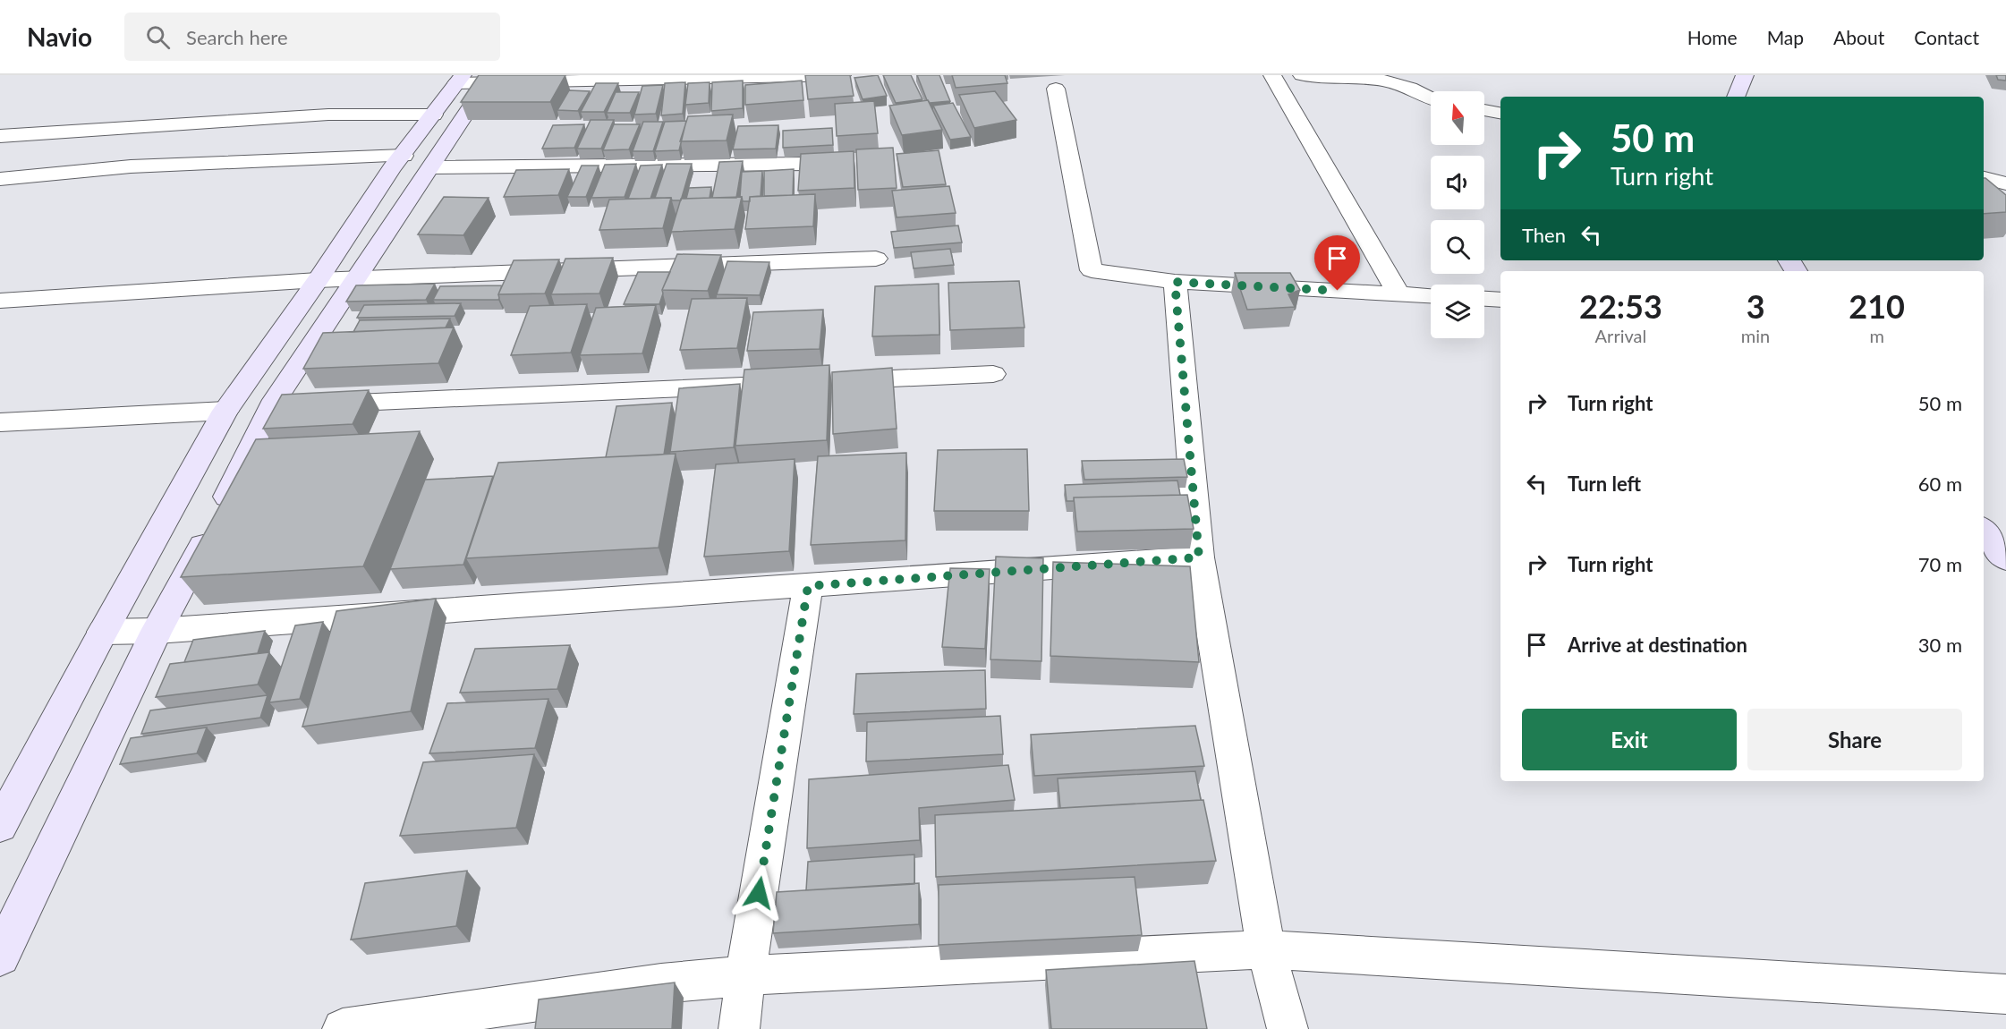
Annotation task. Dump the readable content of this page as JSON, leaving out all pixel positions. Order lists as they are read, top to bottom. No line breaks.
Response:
{"north":"top","page":{"header":"Navio","search":"Search here","nav":["Home","Map","About","Contact"],"turn":["50 m","Turn right"],"then":"Then","eta":["22:53","Arrival","3","min","210","m"],"list":[{"name":"Turn right","value":"50 m"},{"name":"Turn left","value":"60 m"},{"name":"Turn right","value":"70 m"},{"name":"Arrive at destination","value":"30 m"}],"buttons":["Exit","Share"]}}
